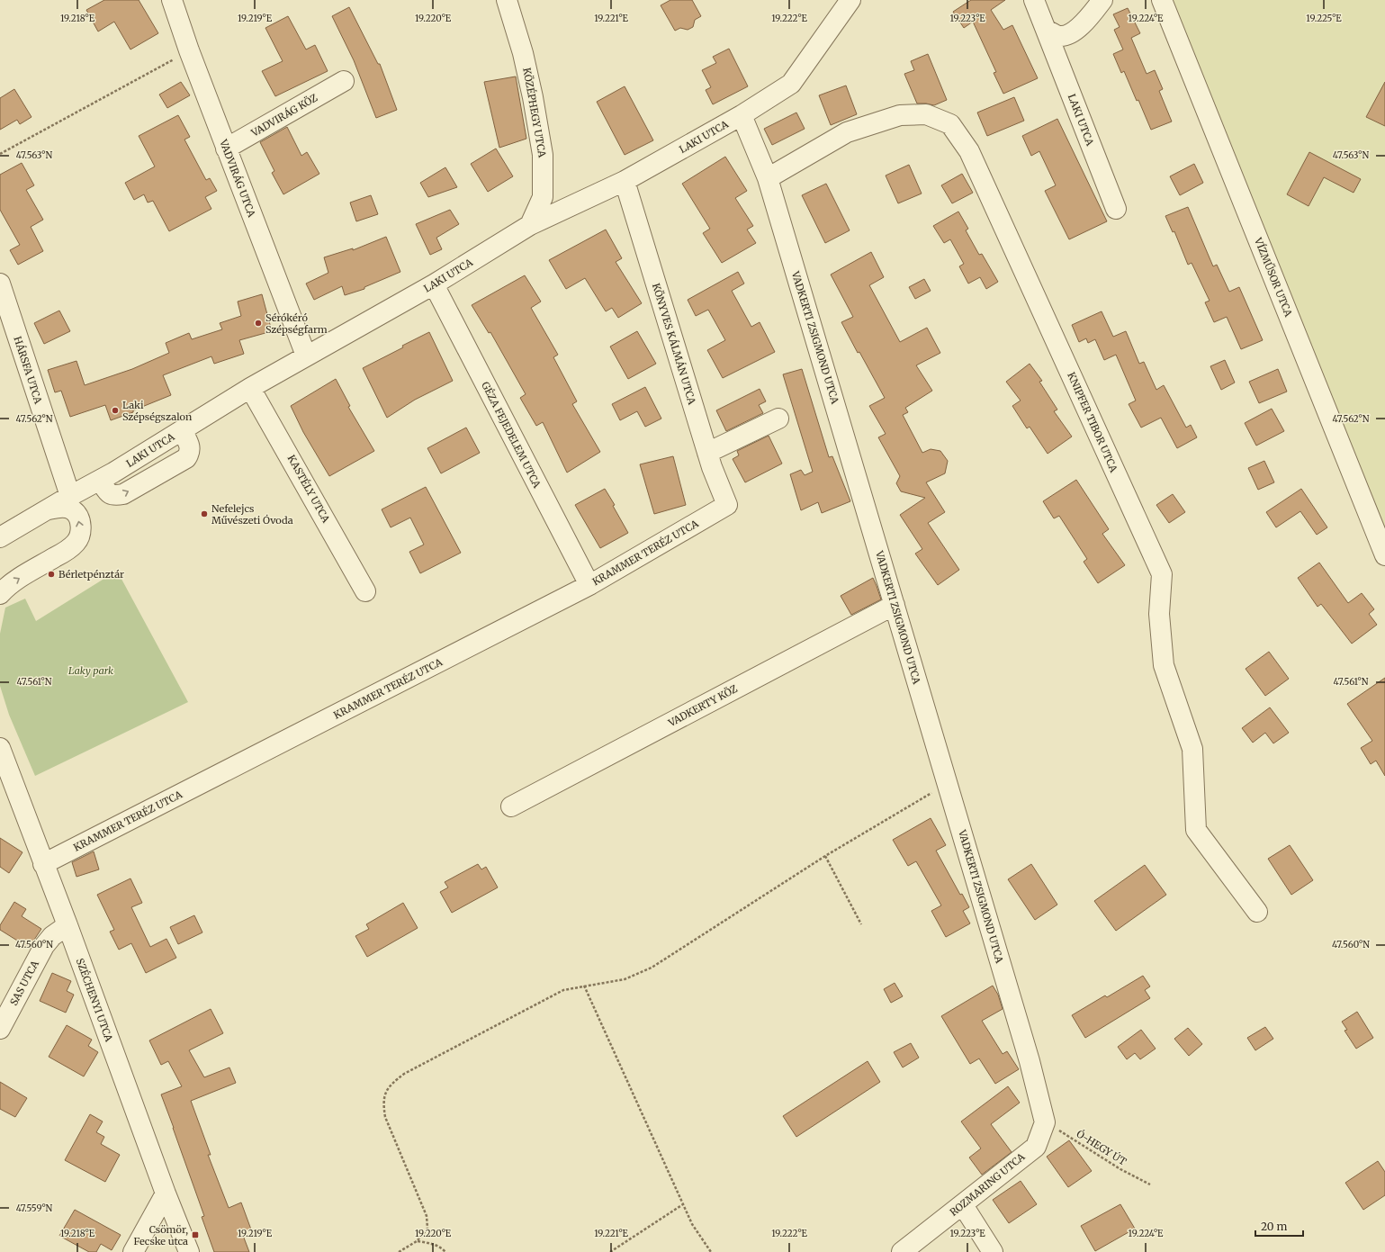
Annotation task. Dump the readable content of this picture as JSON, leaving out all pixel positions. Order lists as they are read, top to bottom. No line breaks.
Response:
{"streets":{"street":["KÖZÉPHEGY UTCA","VADVIRÁG KÖZ","LAKI UTCA","VADVIRÁG UTCA","VÍZMŰSOR UTCA","VADKERTI ZSIGMOND UTCA","KÖNYVES KÁLMÁN UTCA","HÁRSFA UTCA","KNIPFER TIBOR UTCA","GÉZA FEJEDELEM UTCA","KASTÉLY UTCA","KRAMMER TERÉZ UTCA","VADKERTY KÖZ","SAS UTCA","SZÉCHENYI UTCA","ROZMARING UTCA"],"path":["Ó-HEGY ÚT"]},"crossings":[["KÖZÉPHEGY UTCA","LAKI UTCA"],["VADVIRÁG KÖZ","VADVIRÁG UTCA"],["LAKI UTCA","VADVIRÁG UTCA"],["LAKI UTCA","VADKERTI ZSIGMOND UTCA"],["LAKI UTCA","KÖNYVES KÁLMÁN UTCA"],["LAKI UTCA","HÁRSFA UTCA"],["LAKI UTCA","GÉZA FEJEDELEM UTCA"],["LAKI UTCA","KASTÉLY UTCA"],["VADKERTI ZSIGMOND UTCA","KNIPFER TIBOR UTCA"],["VADKERTI ZSIGMOND UTCA","VADKERTY KÖZ"],["VADKERTI ZSIGMOND UTCA","Ó-HEGY ÚT"],["VADKERTI ZSIGMOND UTCA","ROZMARING UTCA"],["KÖNYVES KÁLMÁN UTCA","KRAMMER TERÉZ UTCA"],["GÉZA FEJEDELEM UTCA","KRAMMER TERÉZ UTCA"],["KRAMMER TERÉZ UTCA","SZÉCHENYI UTCA"],["SAS UTCA","SZÉCHENYI UTCA"],["Ó-HEGY ÚT","ROZMARING UTCA"]],"parks":["Laky park"],"places":{"other":["Sérókéró Szépségfarm","Laki Szépségszalon","Nefelejcs Művészeti Óvoda","Bérletpénztár"],"transit":["Csömör, Fecske utca"]},"scale_bar":"20 m","coordinates":["19.218°E","19.219°E","19.220°E","19.221°E","19.222°E","19.223°E","19.224°E","19.225°E","47.563°N","47.562°N","47.561°N","47.560°N","47.559°N"]}
